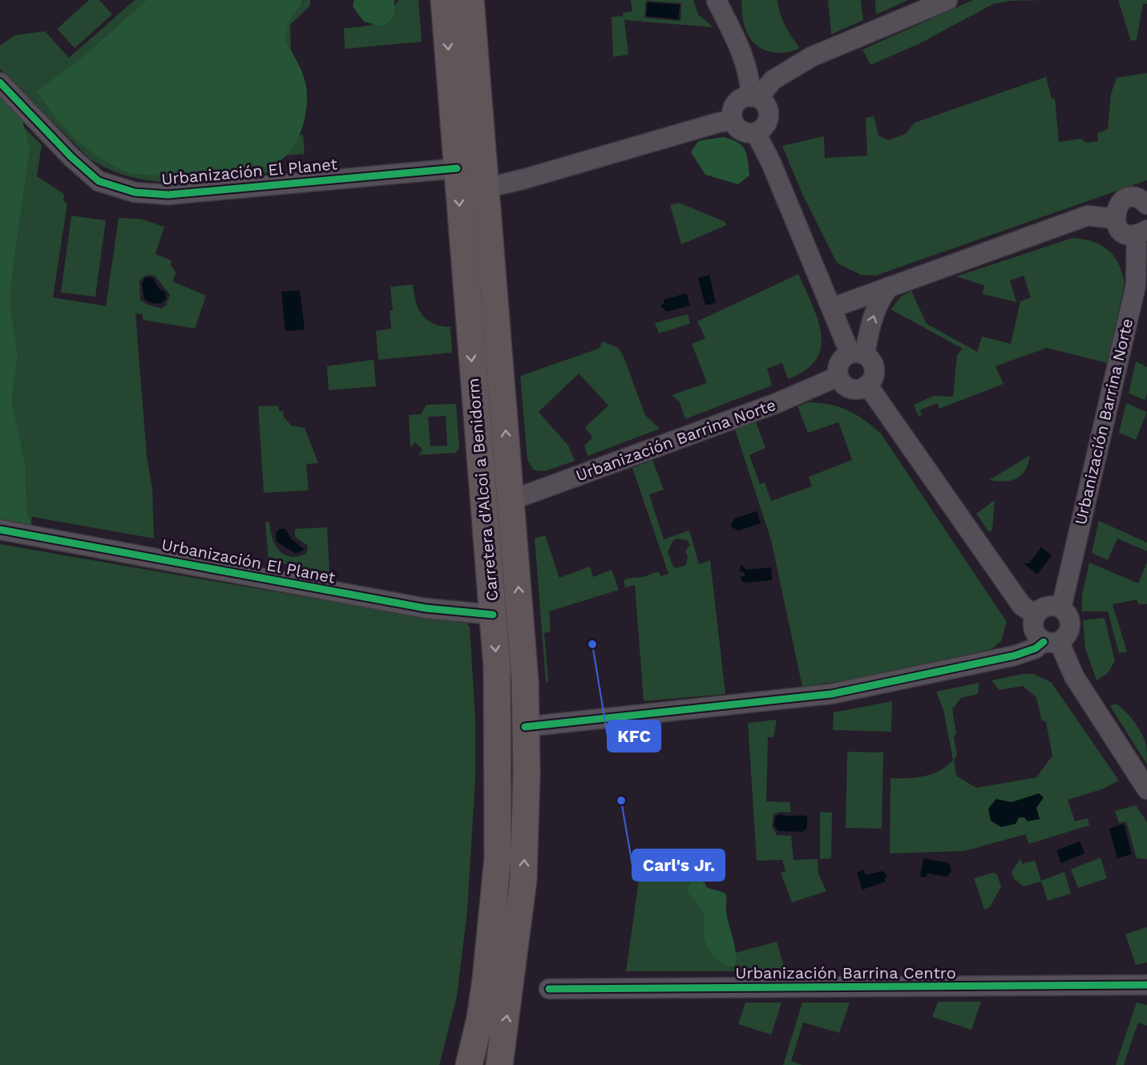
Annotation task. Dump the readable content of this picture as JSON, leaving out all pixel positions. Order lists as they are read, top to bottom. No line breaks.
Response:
{"streets":{"main road":["Carretera d'Alcoi a Benidorm"],"street":["Urbanización El Planet","Urbanización Barrina Norte","Urbanización Barrina Centro"]},"crossings":[["Urbanización El Planet","Carretera d'Alcoi a Benidorm"],["Urbanización Barrina Norte","Carretera d'Alcoi a Benidorm"]],"places":["KFC","Carl's Jr."]}
